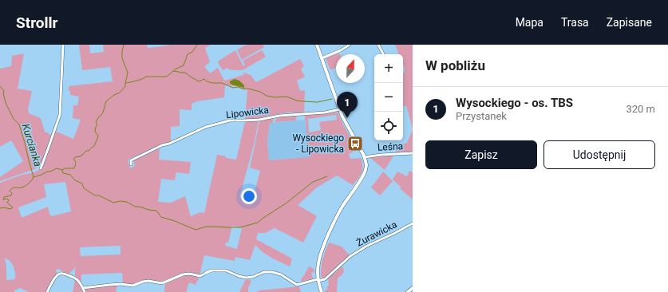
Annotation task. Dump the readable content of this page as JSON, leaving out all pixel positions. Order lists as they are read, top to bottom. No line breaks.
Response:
{"streets":{"street":["Lipowicka","Leśna","Żurawicka"]},"water":["Kurcianka"],"places":{"bus stop":["Wysockiego - Lipowicka"]},"north":"top","page":{"header":"Strollr","nav":["Mapa","Trasa","Zapisane"],"heading":"W pobliżu","map_buttons":["+","−"],"list":[{"mark":"1","name":"Wysockiego - os. TBS","note":"Przystanek","value":"320 m"}],"pins":"1","buttons":["Zapisz","Udostępnij"]}}
